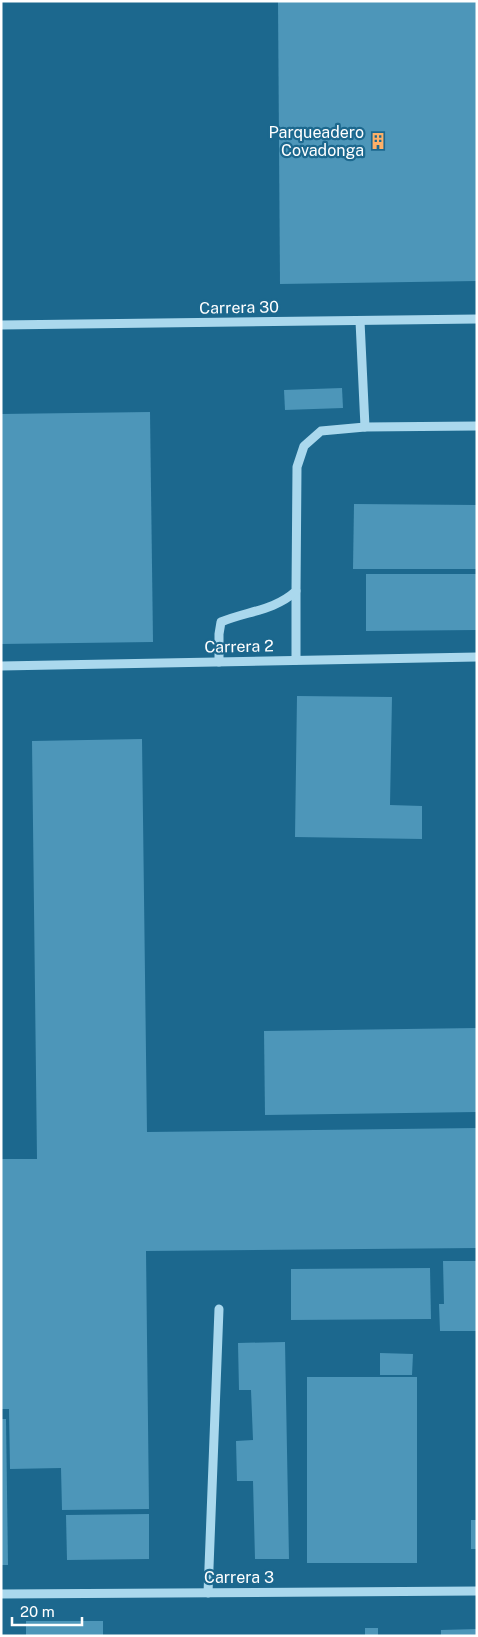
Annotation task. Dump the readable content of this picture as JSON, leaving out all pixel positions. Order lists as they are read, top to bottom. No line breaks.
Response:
{"streets":{"street":["Carrera 30","Carrera 2","Carrera 3"]},"places":{"building":["Parqueadero Covadonga"]},"scale_bar":"20 m"}
